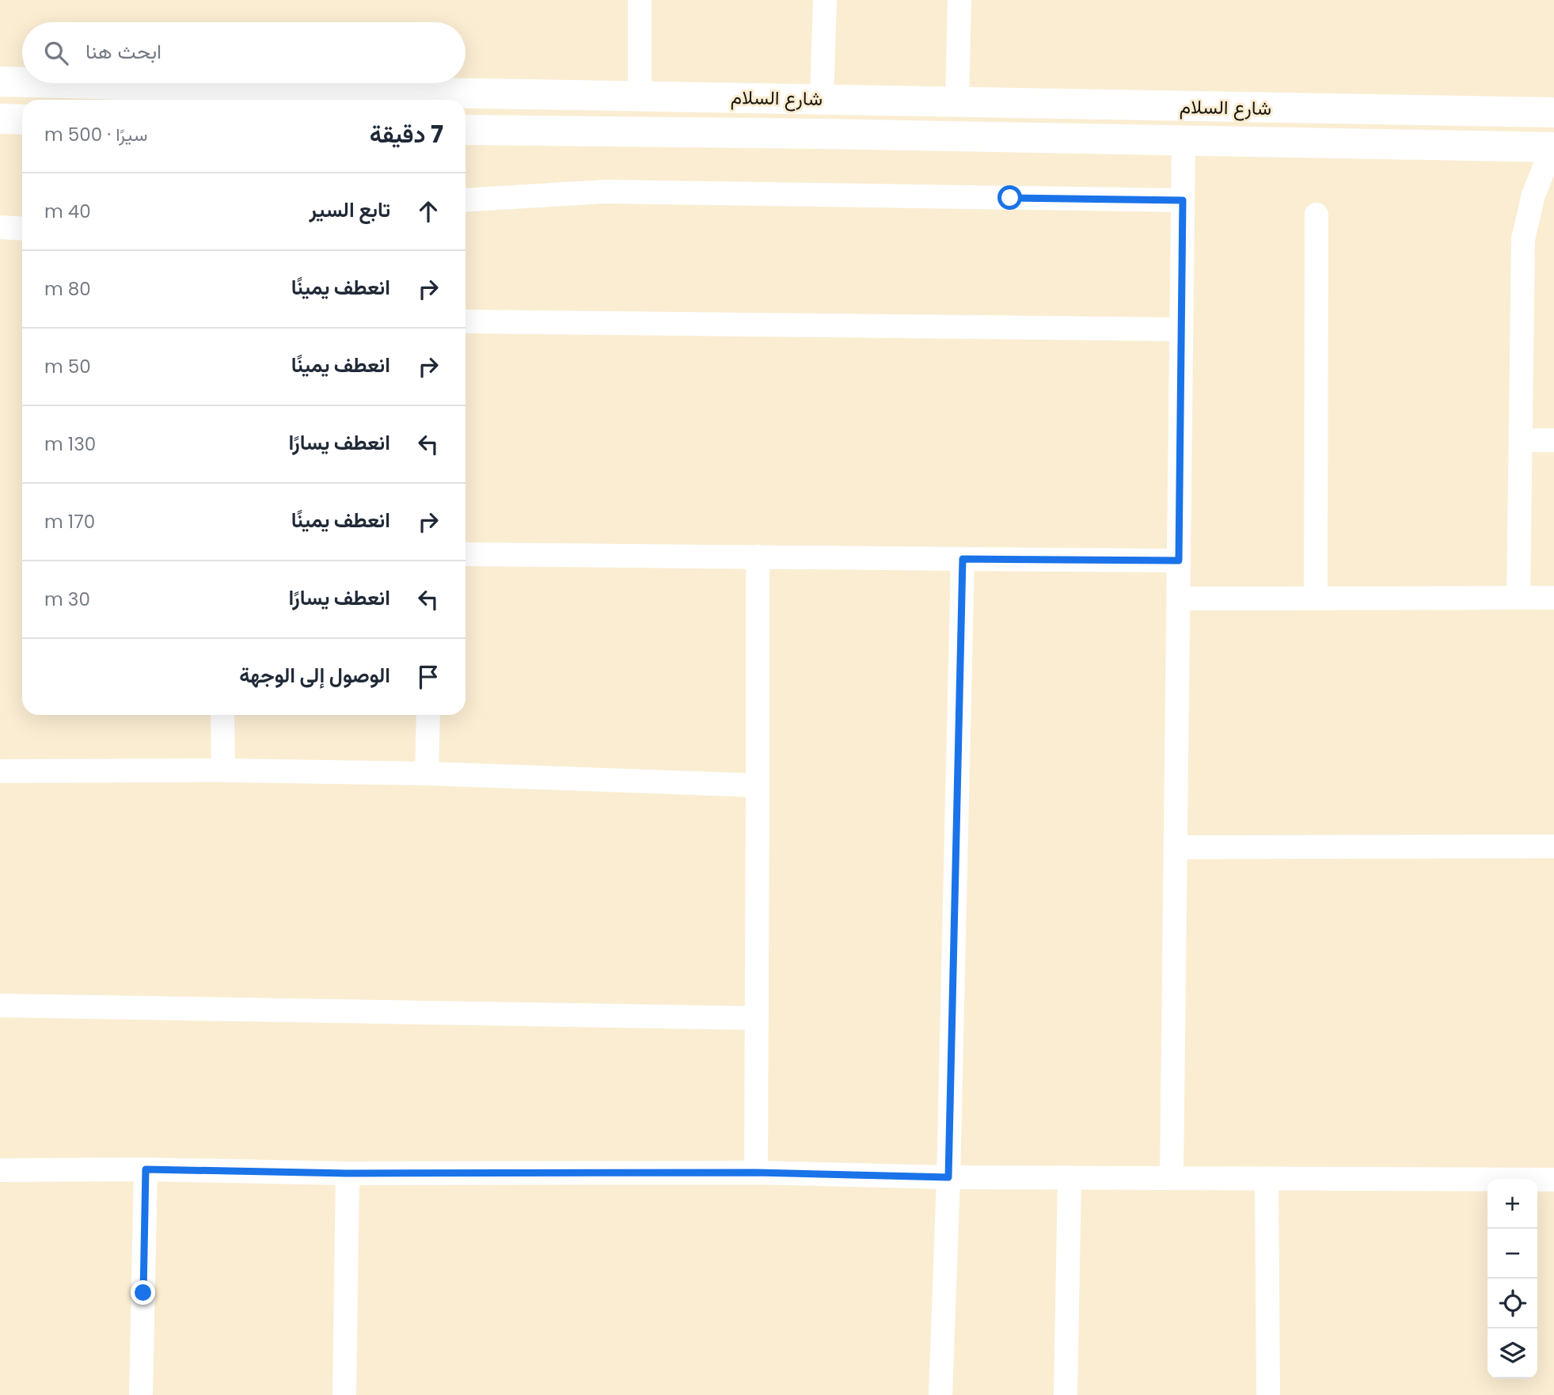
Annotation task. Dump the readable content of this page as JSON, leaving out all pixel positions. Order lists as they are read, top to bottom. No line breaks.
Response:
{"streets":{"main road":["شارع السلام"]},"page":{"search":"ابحث هنا","heading":["7 دقيقة","سيرًا · 500 m"],"list":[["تابع السير","40 m"],["انعطف يمينًا","80 m"],["انعطف يمينًا","50 m"],["انعطف يسارًا","130 m"],["انعطف يمينًا","170 m"],["انعطف يسارًا","30 m"],"الوصول إلى الوجهة"],"map_buttons":["+","−"]}}
